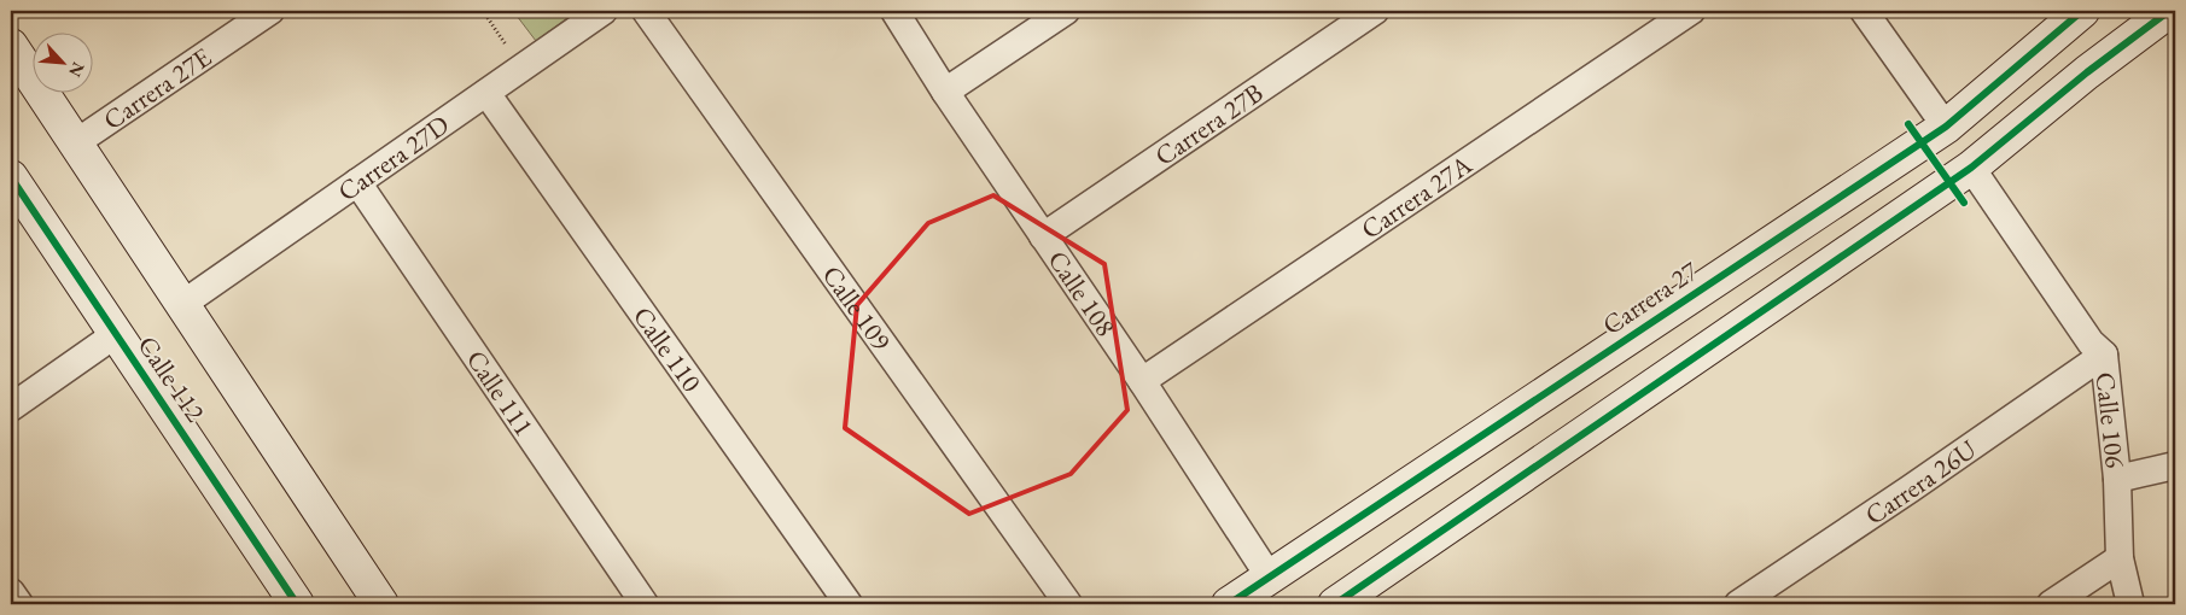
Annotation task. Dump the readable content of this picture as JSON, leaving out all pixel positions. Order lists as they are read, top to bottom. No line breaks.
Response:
{"streets":{"main road":["Carrera 27","Calle 112"],"street":["Carrera 27E","Carrera 27B","Carrera 27D","Carrera 27A","Calle 108","Calle 109","Calle 110","Calle 111","Calle 106","Carrera 26U"]},"crossings":[["Carrera 27E","Calle 112"],["Carrera 27B","Calle 108"],["Carrera 27D","Calle 110"],["Carrera 27D","Calle 112"],["Carrera 27D","Calle 111"],["Carrera 27A","Calle 108"],["Calle 108","Carrera 27"],["Calle 106","Carrera 26U"]],"north":"bottom right"}
